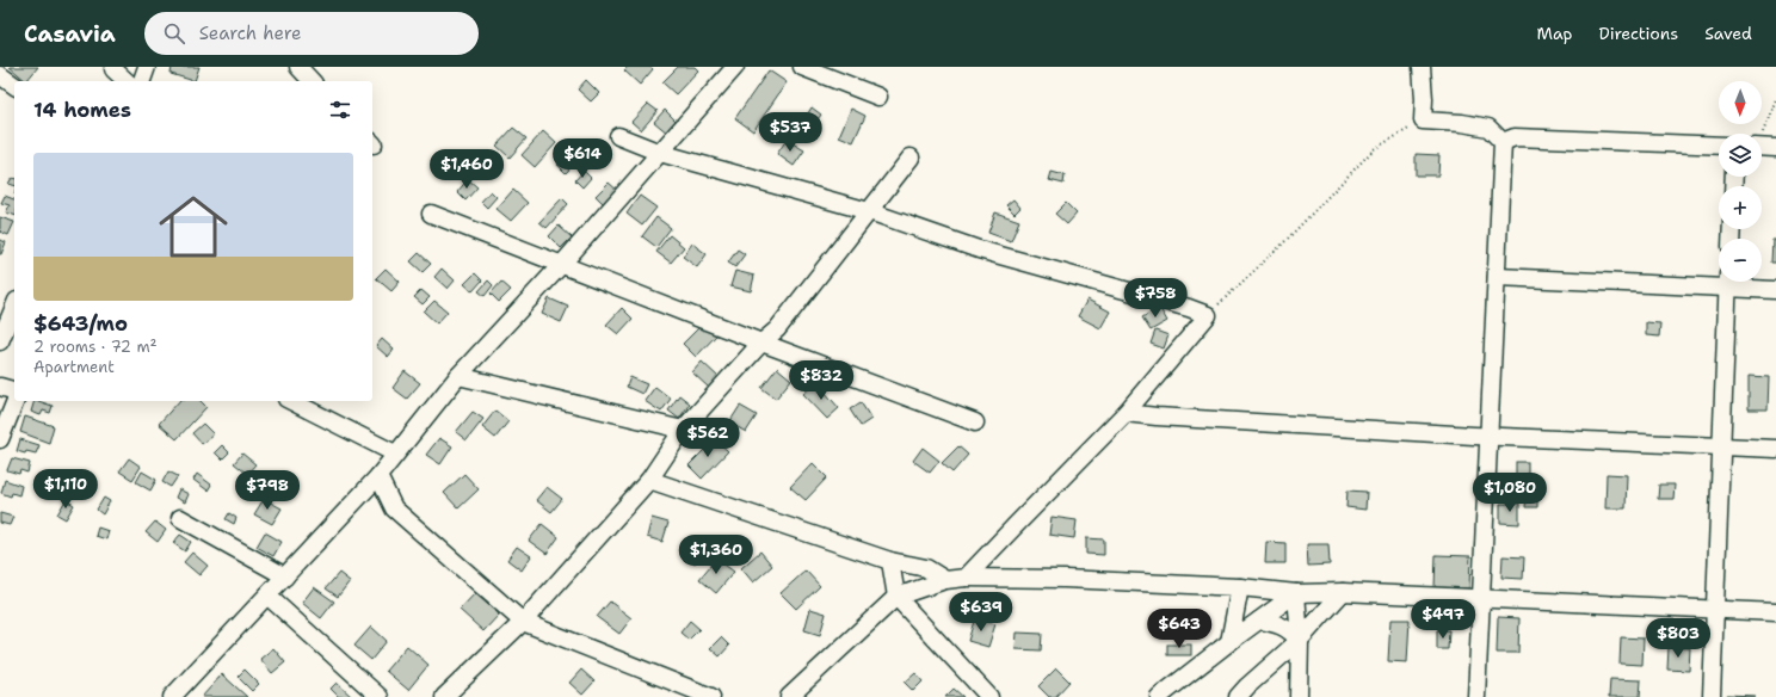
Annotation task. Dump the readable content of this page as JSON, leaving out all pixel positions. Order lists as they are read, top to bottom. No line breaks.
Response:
{"north":"bottom","page":{"header":"Casavia","search":"Search here","nav":["Map","Directions","Saved"],"map_buttons":["+","−"],"heading":"14 homes","price":["$537","$614","$1,460","$758","$832","$562","$1,110","$798","$1,080","$1,360","$639","$497","$643","$803"],"list":[{"name":"$643/mo","note":"2 rooms · 72 m² · Apartment"}]}}
